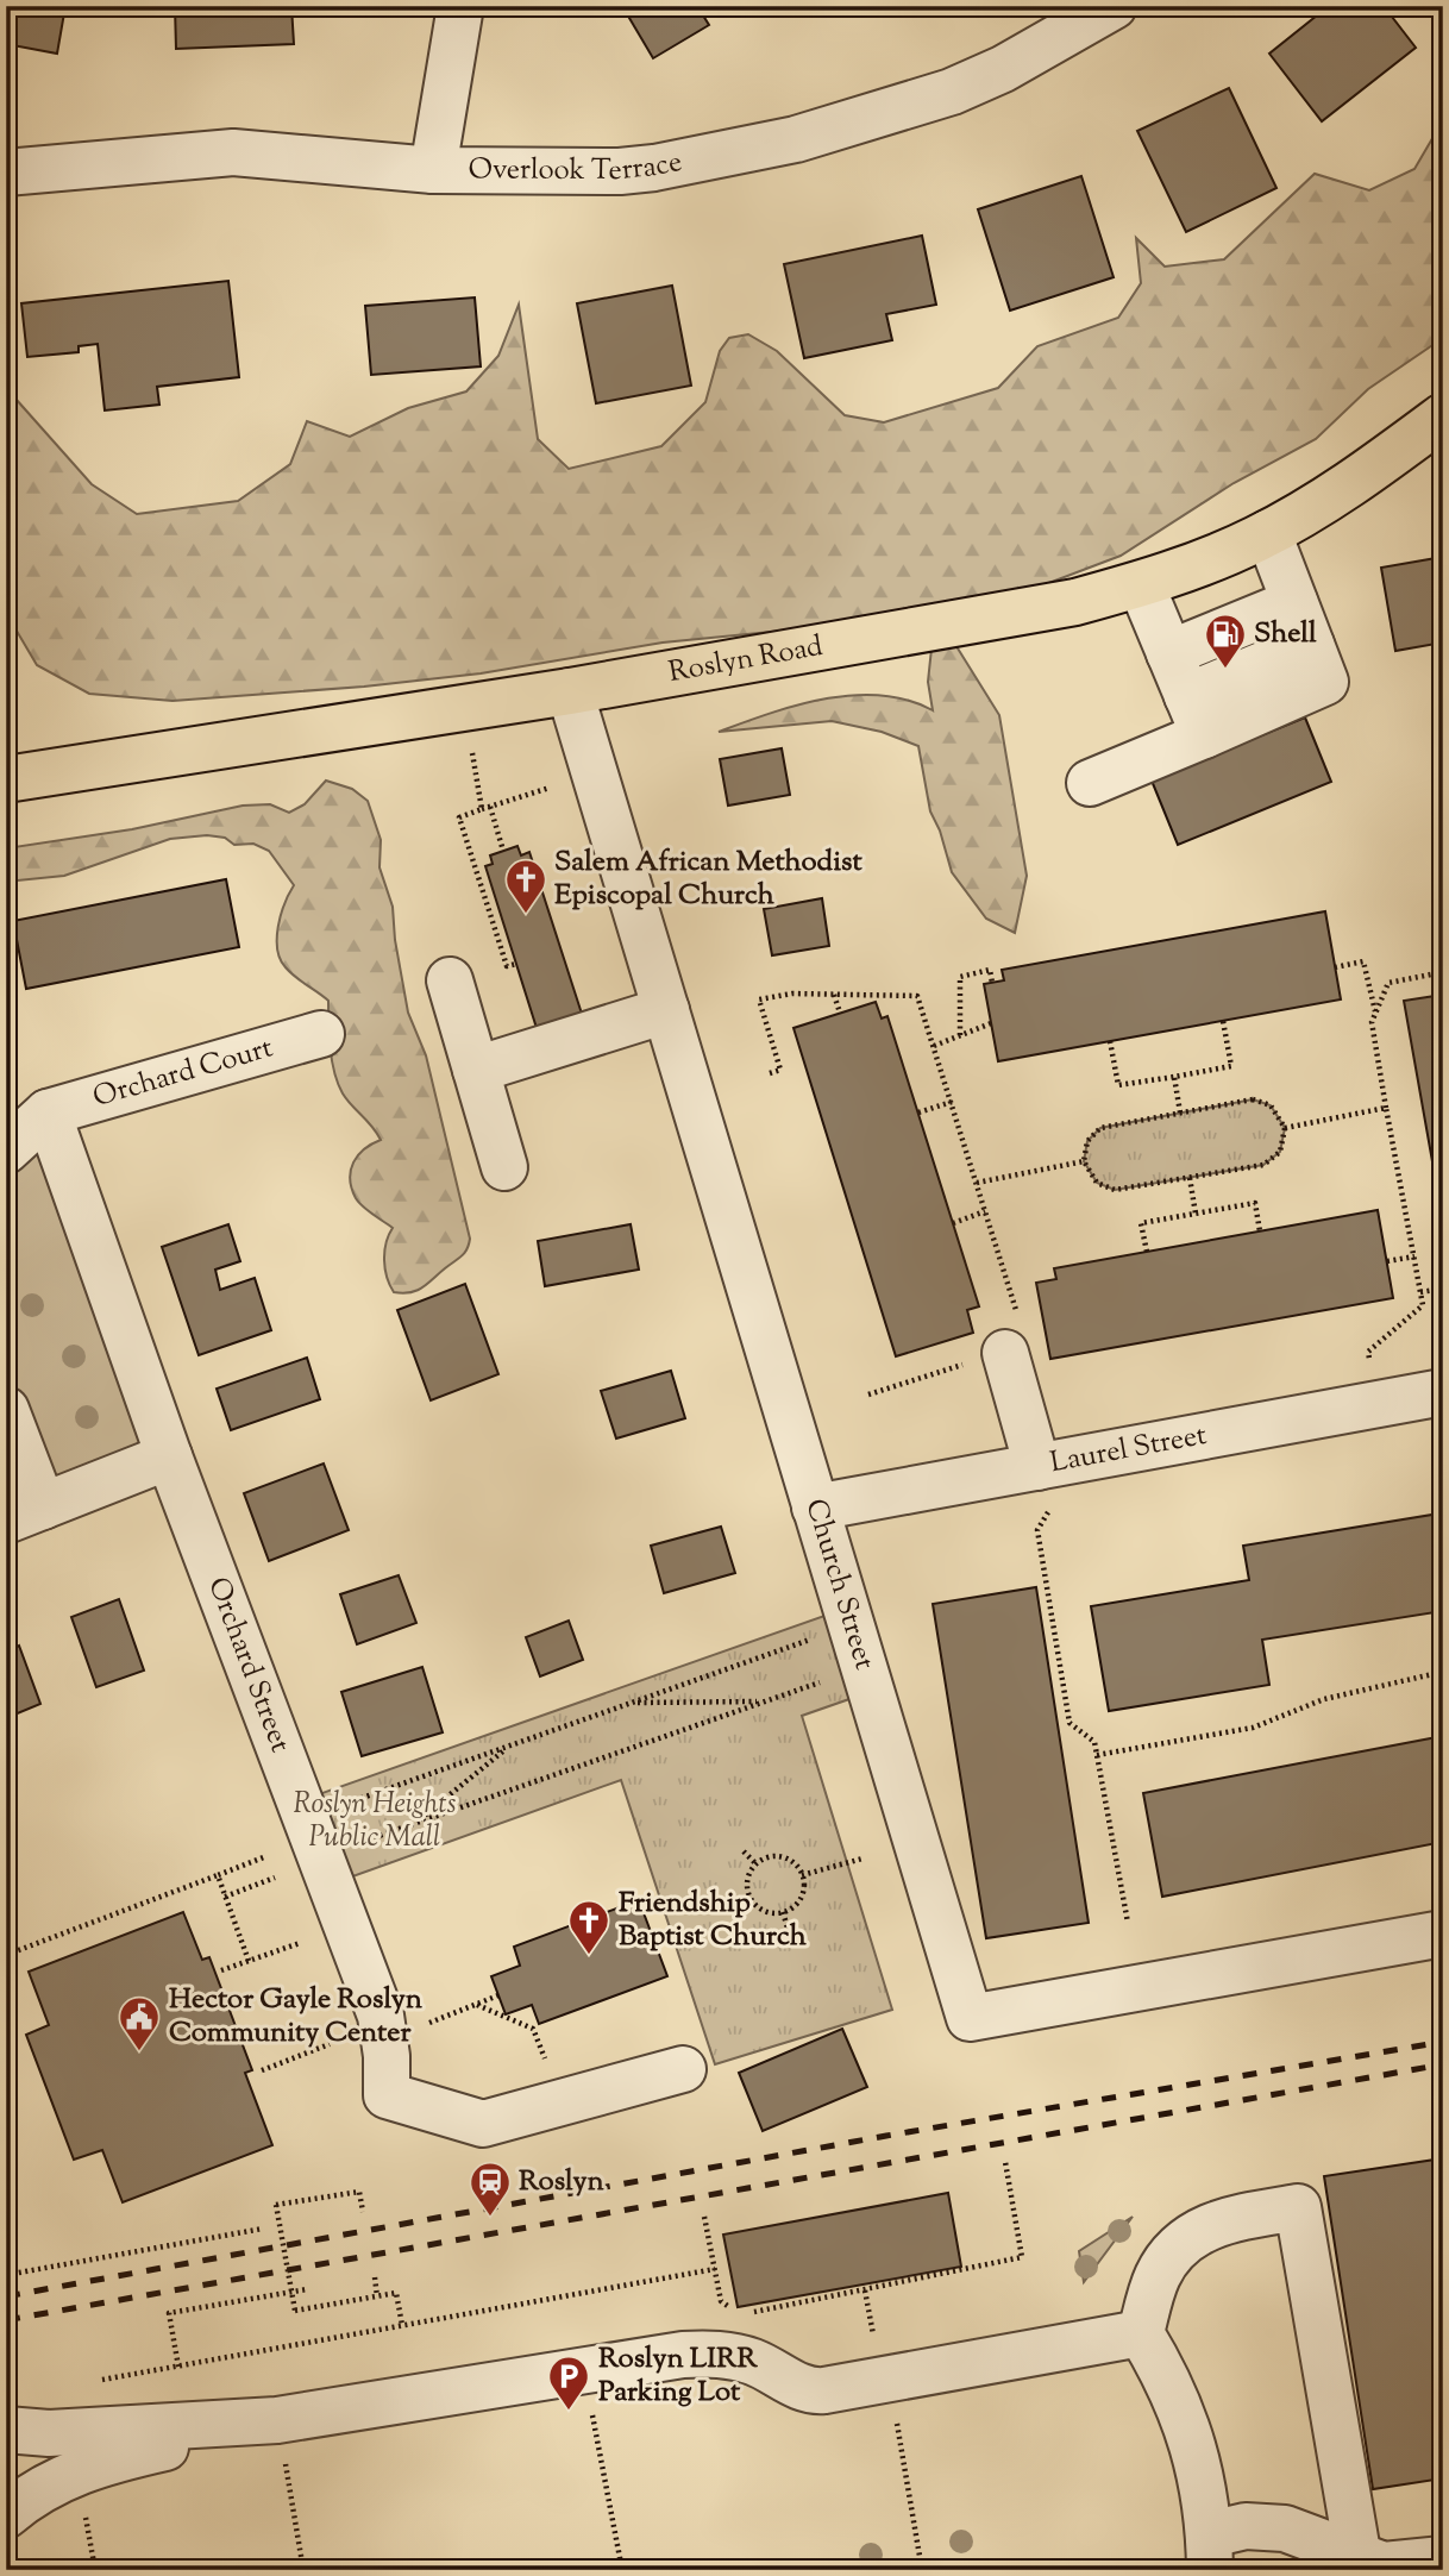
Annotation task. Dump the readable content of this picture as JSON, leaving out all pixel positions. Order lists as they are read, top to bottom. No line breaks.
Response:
{"streets":{"main road":["Roslyn Road"],"street":["Overlook Terrace","Orchard Court","Laurel Street","Church Street","Orchard Street"]},"crossings":[["Roslyn Road","Church Street"],["Orchard Court","Orchard Street"],["Laurel Street","Church Street"]],"parks":["Roslyn Heights Public Mall"],"places":{"fuel station":["Shell"],"church":["Salem African Methodist Episcopal Church","Friendship Baptist Church"],"public building":["Hector Gayle Roslyn Community Center"],"station":["Roslyn"],"parking":["Roslyn LIRR Parking Lot"]}}
